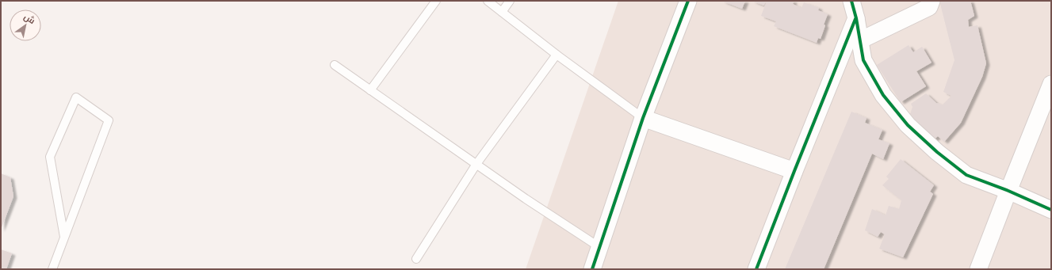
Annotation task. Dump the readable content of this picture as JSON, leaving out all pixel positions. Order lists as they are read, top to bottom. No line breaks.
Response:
{"north":"top right"}
